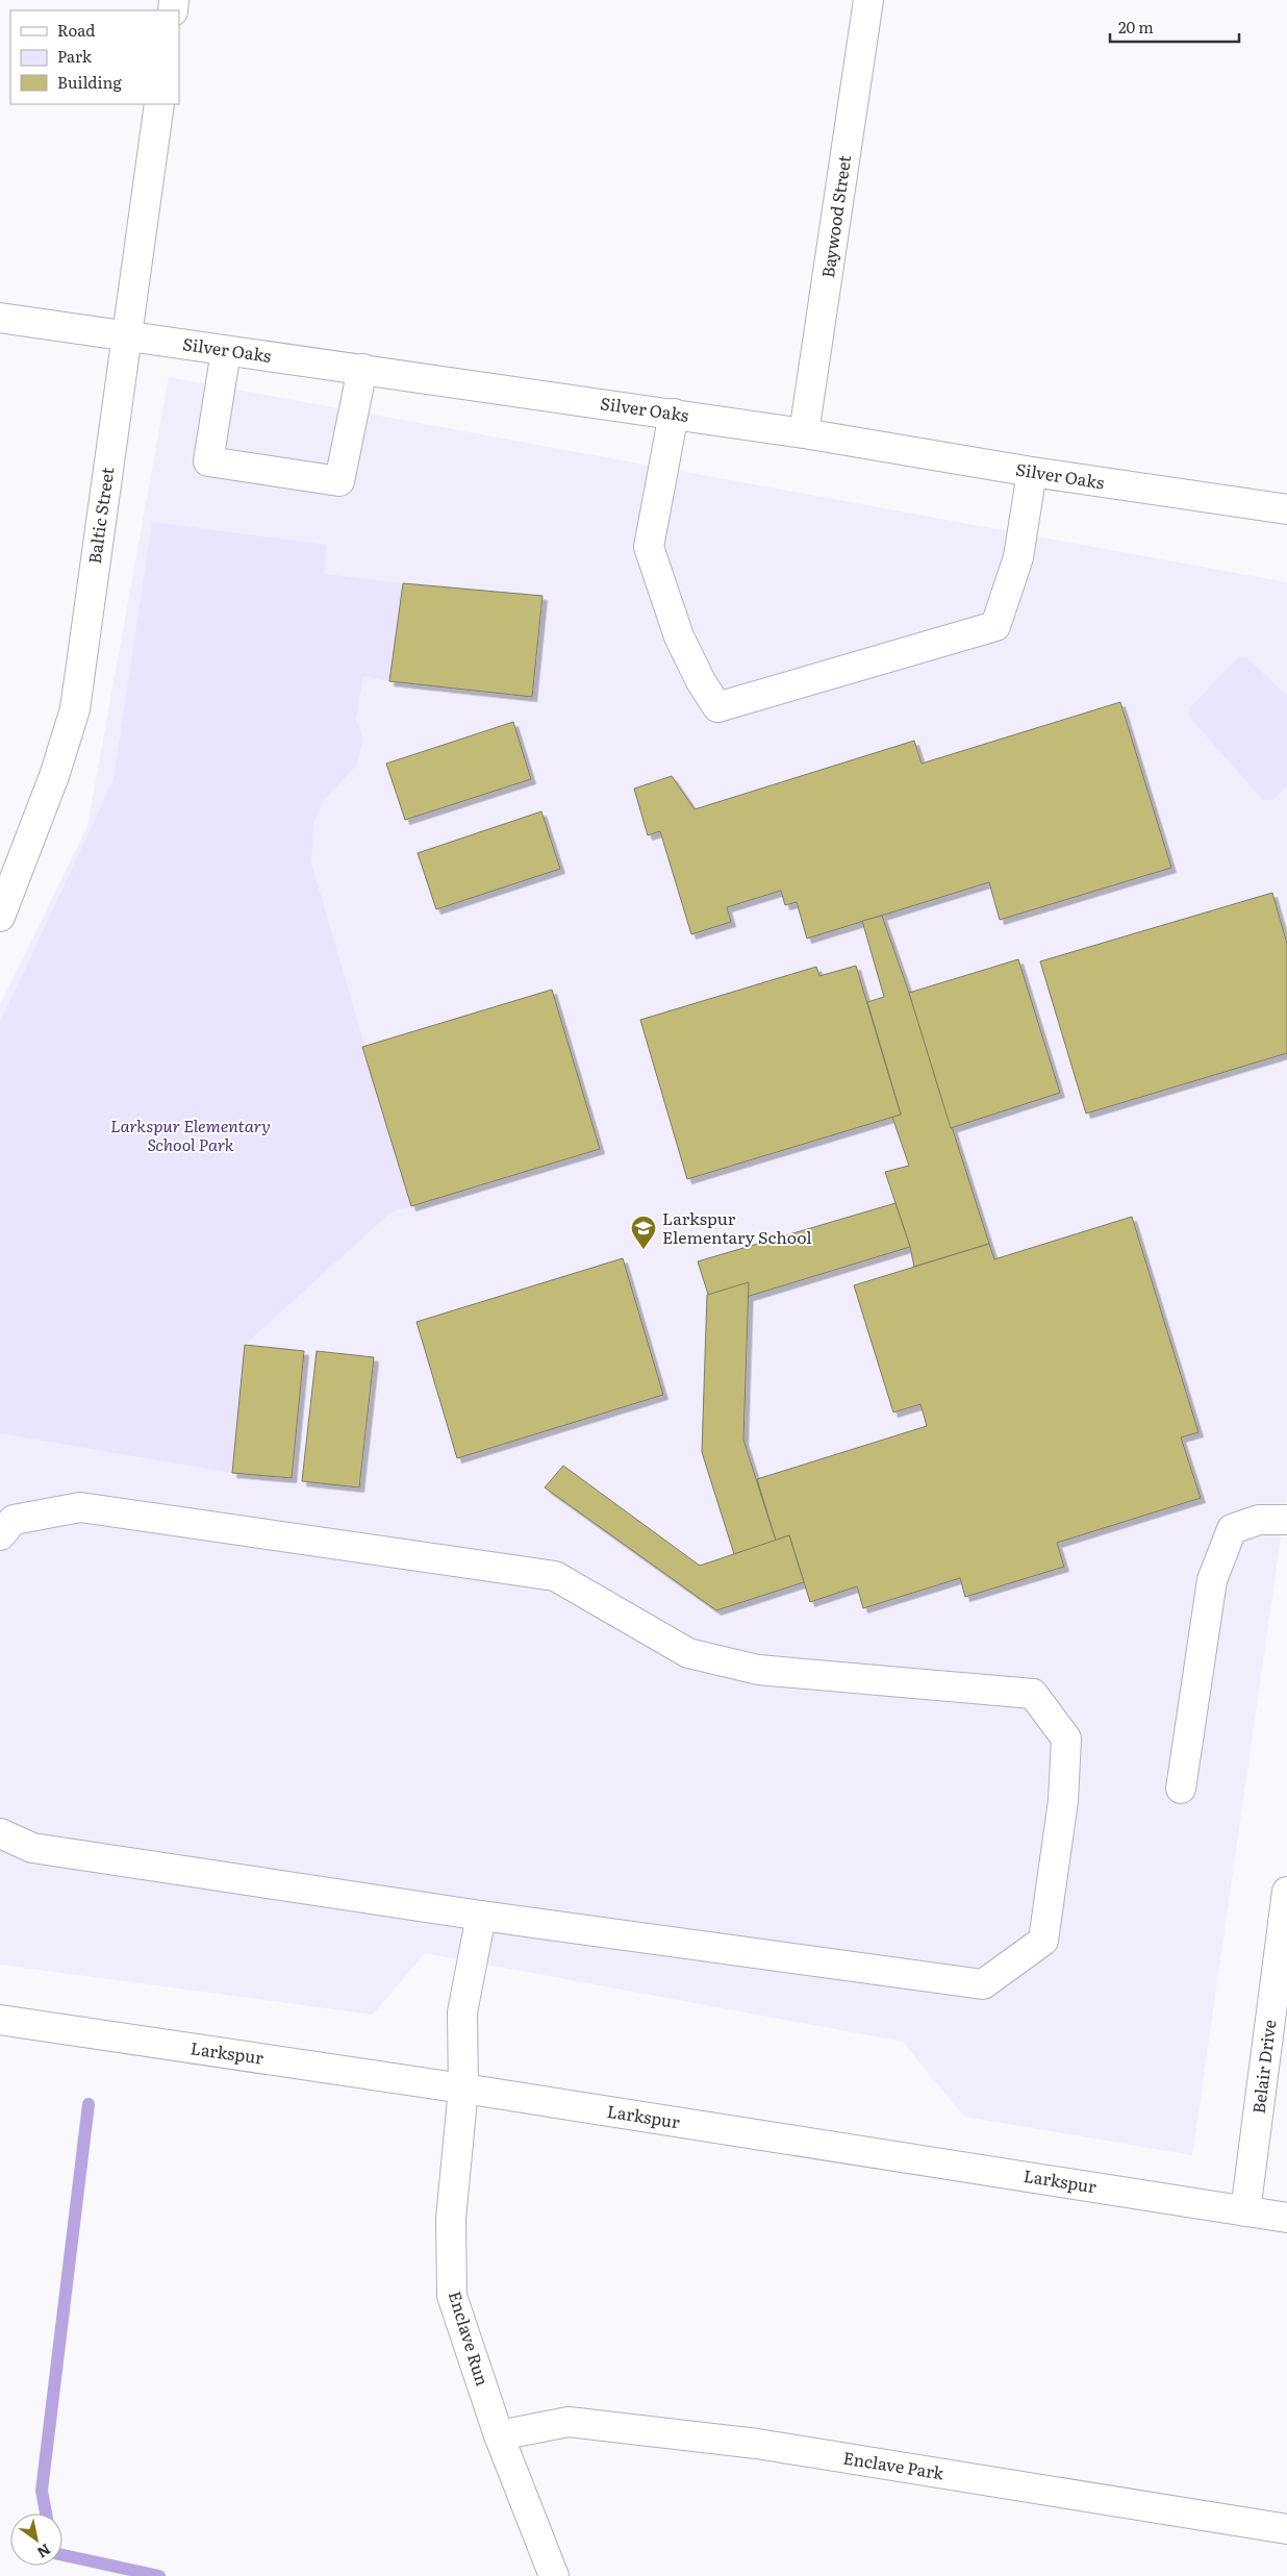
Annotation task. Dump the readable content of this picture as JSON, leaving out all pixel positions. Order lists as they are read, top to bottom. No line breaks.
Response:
{"streets":{"street":["Baywood Street","Silver Oaks","Baltic Street","Larkspur","Belair Drive","Enclave Run","Enclave Park"]},"crossings":[["Baywood Street","Silver Oaks"],["Silver Oaks","Baltic Street"],["Larkspur","Belair Drive"],["Larkspur","Enclave Run"],["Enclave Run","Enclave Park"]],"parks":["Larkspur Elementary School Park"],"places":{"school or university":["Larkspur Elementary School"]},"legend":["Road","Park","Building"],"scale_bar":"20 m","north":"bottom right"}
